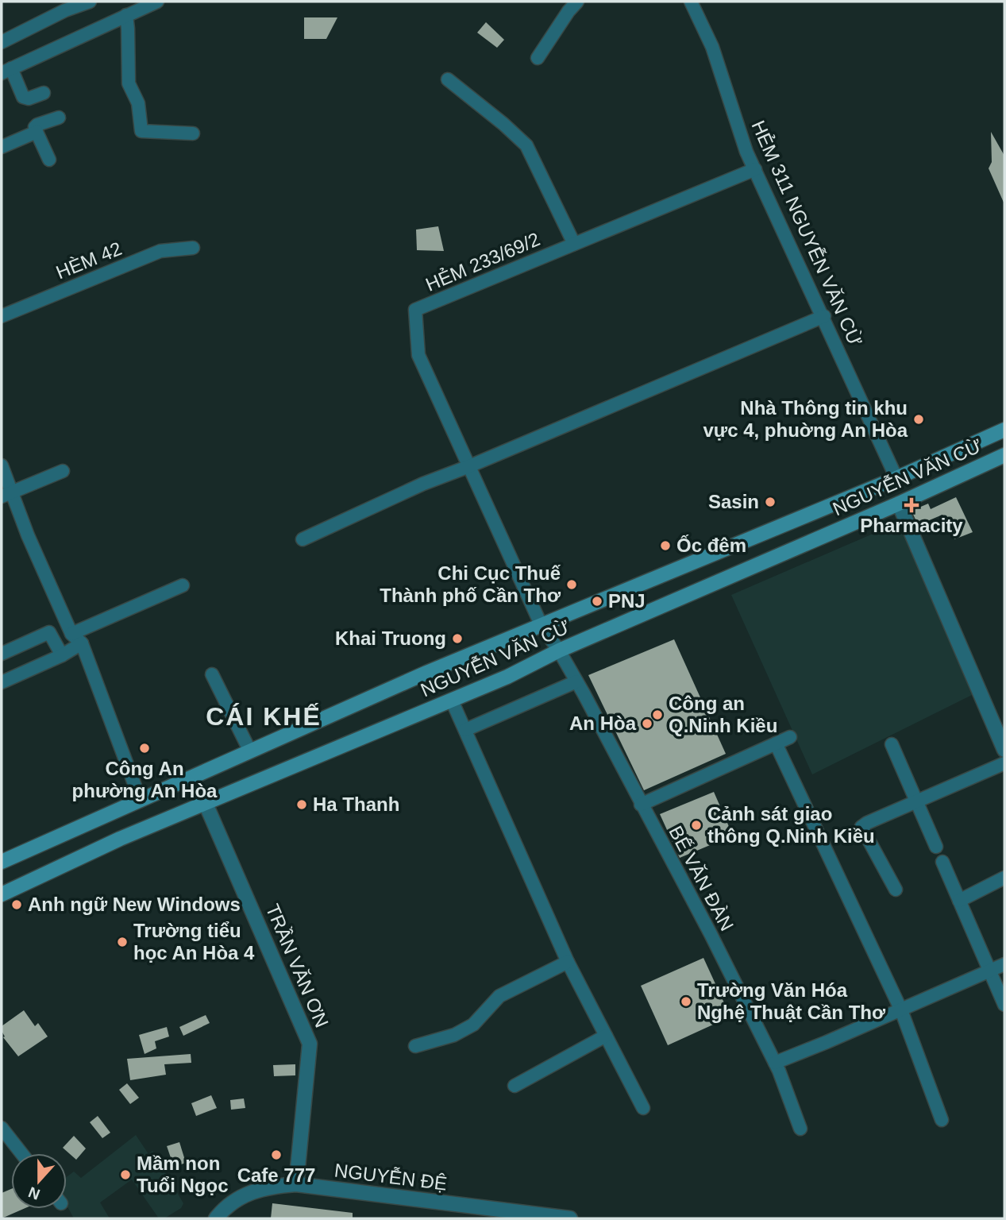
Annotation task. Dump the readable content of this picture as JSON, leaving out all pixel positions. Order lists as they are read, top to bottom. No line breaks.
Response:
{"streets":{"main road":["NGUYỄN VĂN CỪ"],"street":["HẺM 311 NGUYỄN VĂN CỪ","HÈM 42","HẺM 233/69/2","BẾ VĂN ĐÀN","TRẦN VĂN ƠN","NGUYỄN ĐỆ"]},"crossings":[["HẺM 311 NGUYỄN VĂN CỪ","HẺM 233/69/2"],["HẺM 311 NGUYỄN VĂN CỪ","NGUYỄN VĂN CỪ"],["HẺM 233/69/2","NGUYỄN VĂN CỪ"],["HẺM 233/69/2","BẾ VĂN ĐÀN"],["NGUYỄN VĂN CỪ","BẾ VĂN ĐÀN"],["NGUYỄN VĂN CỪ","TRẦN VĂN ƠN"],["TRẦN VĂN ƠN","NGUYỄN ĐỆ"]],"districts":["CÁI KHẾ"],"places":{"other":["Nhà Thông tin khu vực 4, phuờng An Hòa","Sasin","Ốc đêm","Chi Cục Thuế Thành phố Cần Thơ","PNJ","Khai Truong","Công an Q.Ninh Kiều","An Hòa","Công An phường An Hòa","Ha Thanh","Cảnh sát giao thông Q.Ninh Kiều","Anh ngữ New Windows","Trường tiểu học An Hòa 4","Trường Văn Hóa Nghệ Thuật Cần Thơ","Cafe 777","Mầm non Tuổi Ngọc"],"health":["Pharmacity"]},"north":"bottom"}
